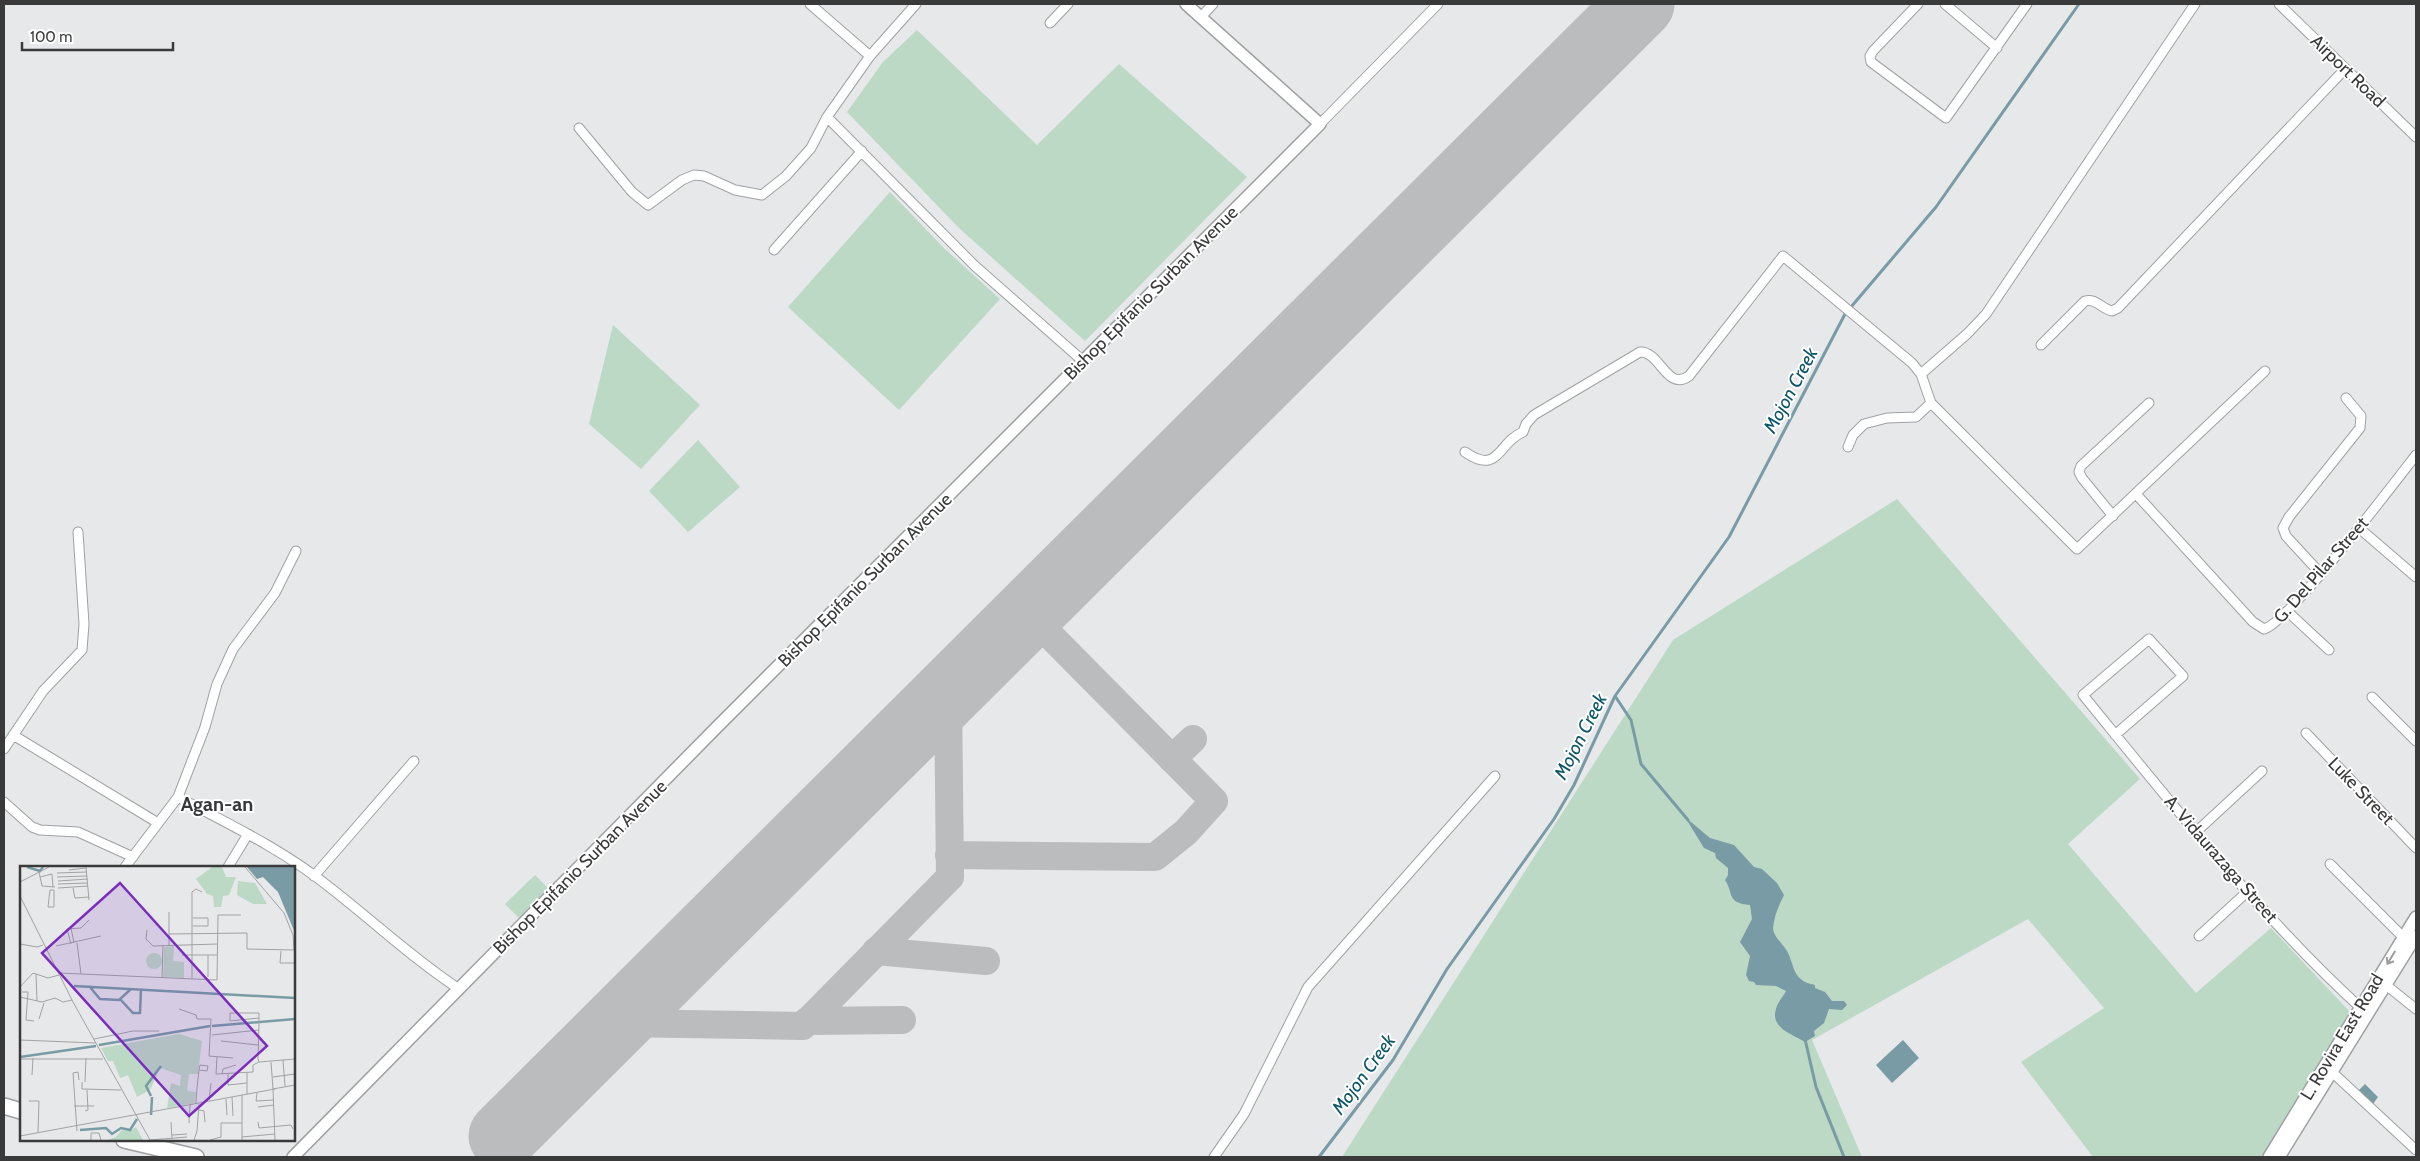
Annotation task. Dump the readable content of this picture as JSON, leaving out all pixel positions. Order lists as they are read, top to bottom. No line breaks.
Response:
{"streets":{"street":["Airport Road","Bishop Epifanio Surban Avenue","G. Del Pilar Street","Luke Street","A. Vidaurazaga Street","L. Rovira East Road"]},"crossings":[["A. Vidaurazaga Street","L. Rovira East Road"]],"districts":["Agan-an"],"water":["Mojon Creek"],"scale_bar":"100 m"}
